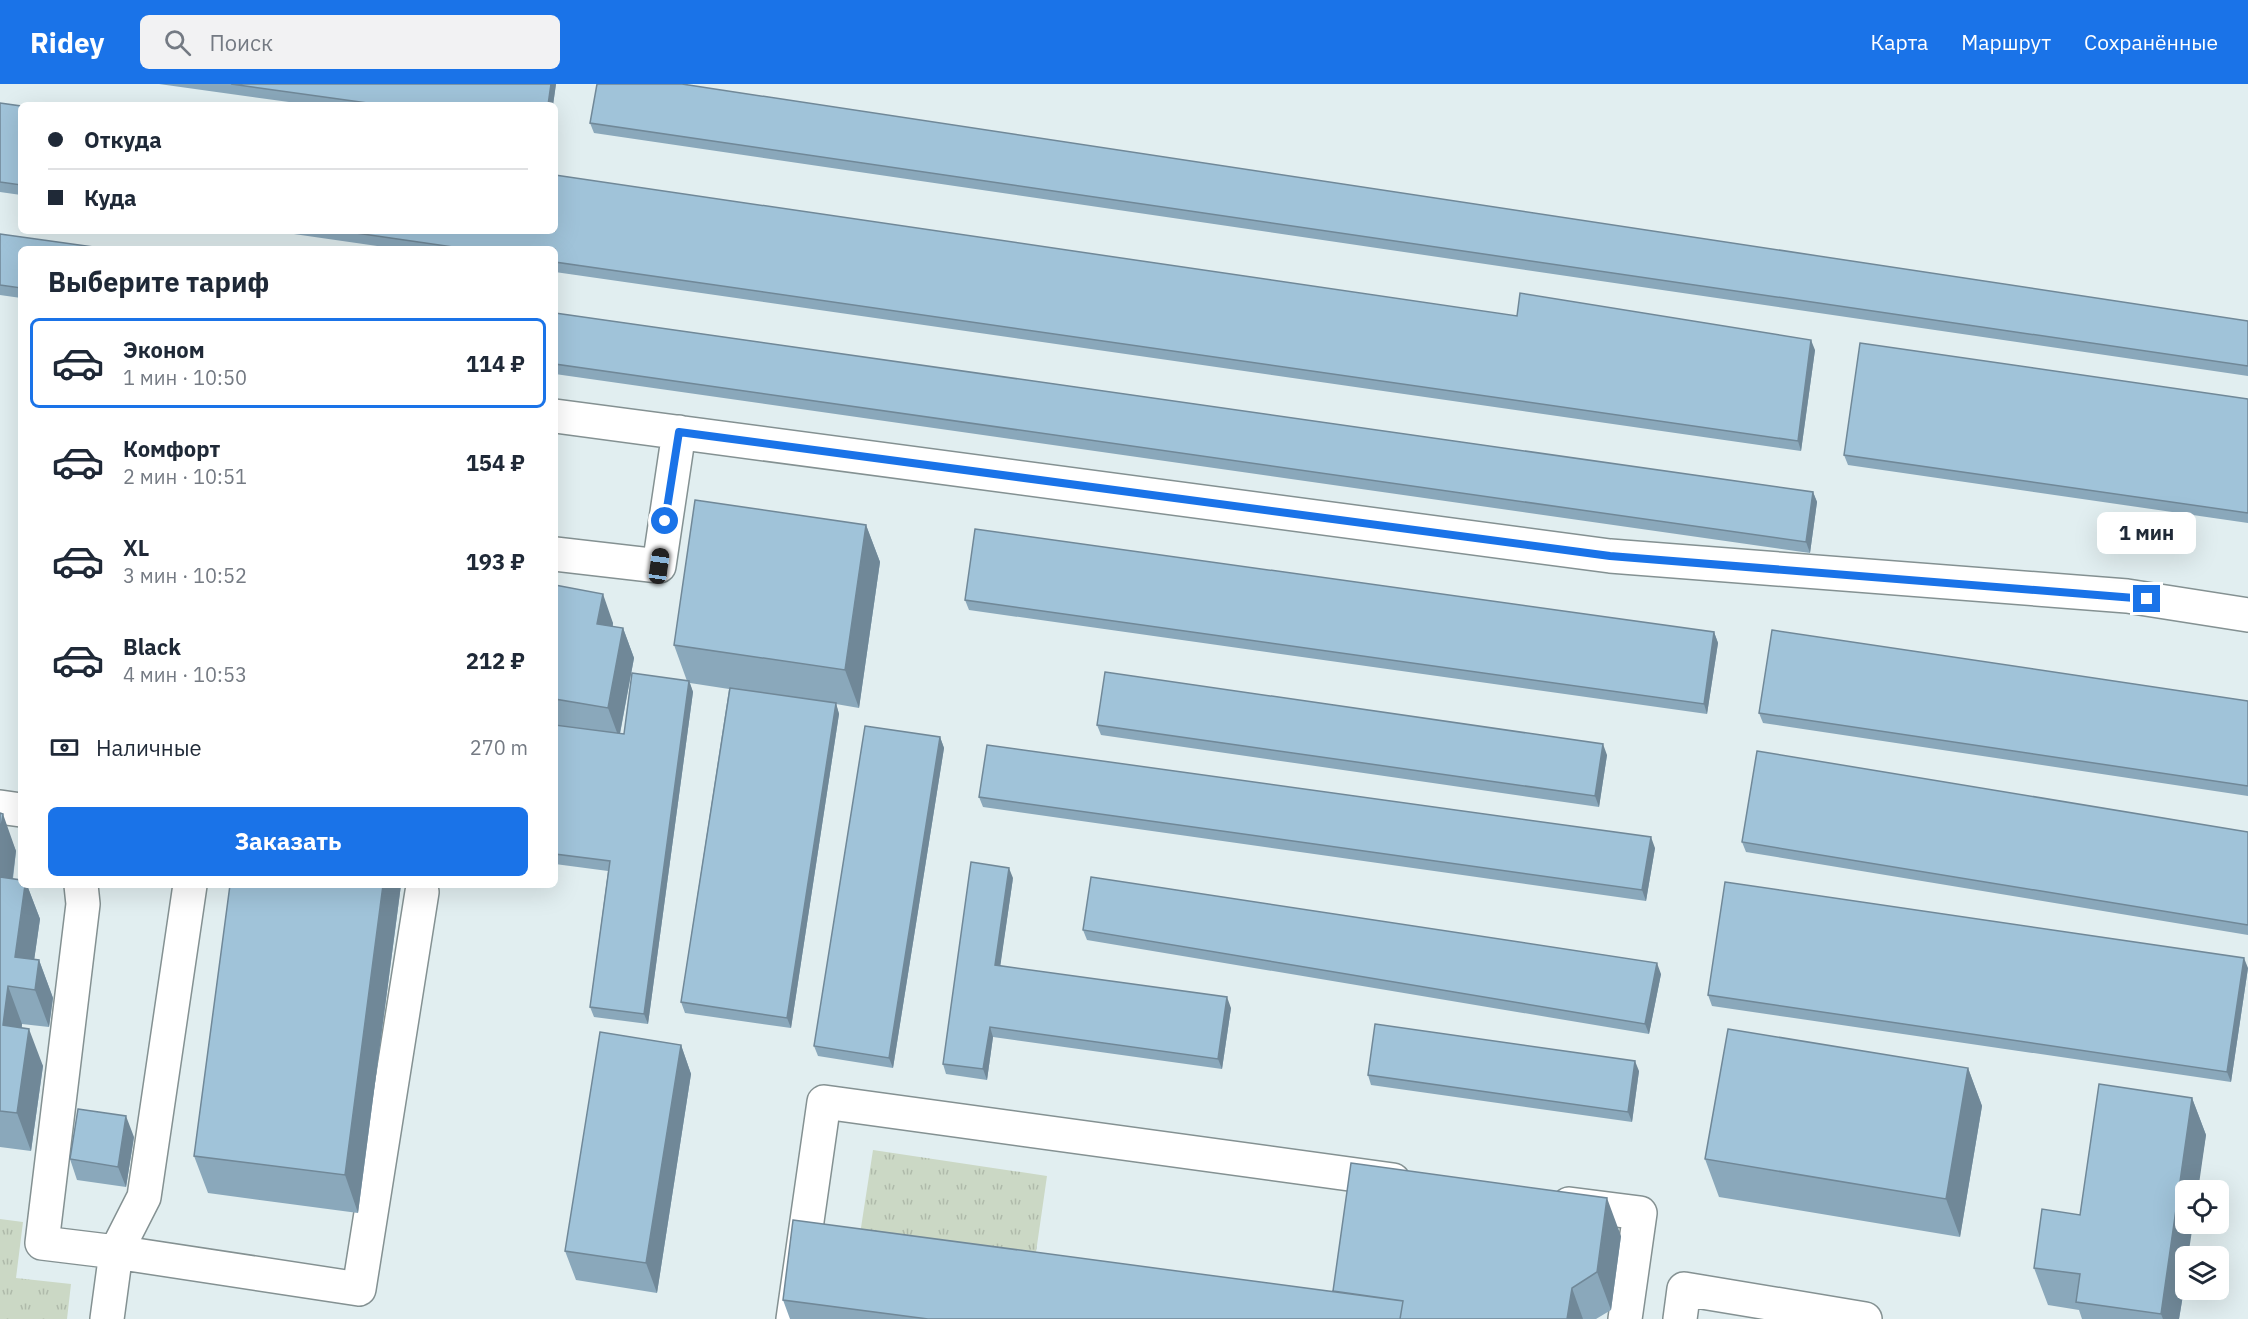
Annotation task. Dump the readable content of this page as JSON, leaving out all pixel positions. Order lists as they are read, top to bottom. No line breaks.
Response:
{"page":{"header":"Ridey","search":"Поиск","nav":["Карта","Маршрут","Сохранённые"],"banner":["Откуда","Куда"],"heading":"Выберите тариф","list":[{"name":"Эконом","note":"1 мин · 10:50","value":"114 ₽"},{"name":"Комфорт","note":"2 мин · 10:51","value":"154 ₽"},{"name":"XL","note":"3 мин · 10:52","value":"193 ₽"},{"name":"Black","note":"4 мин · 10:53","value":"212 ₽"}],"bubble":"1 мин","pay":["Наличные","270 m"],"buttons":"Заказать"}}
